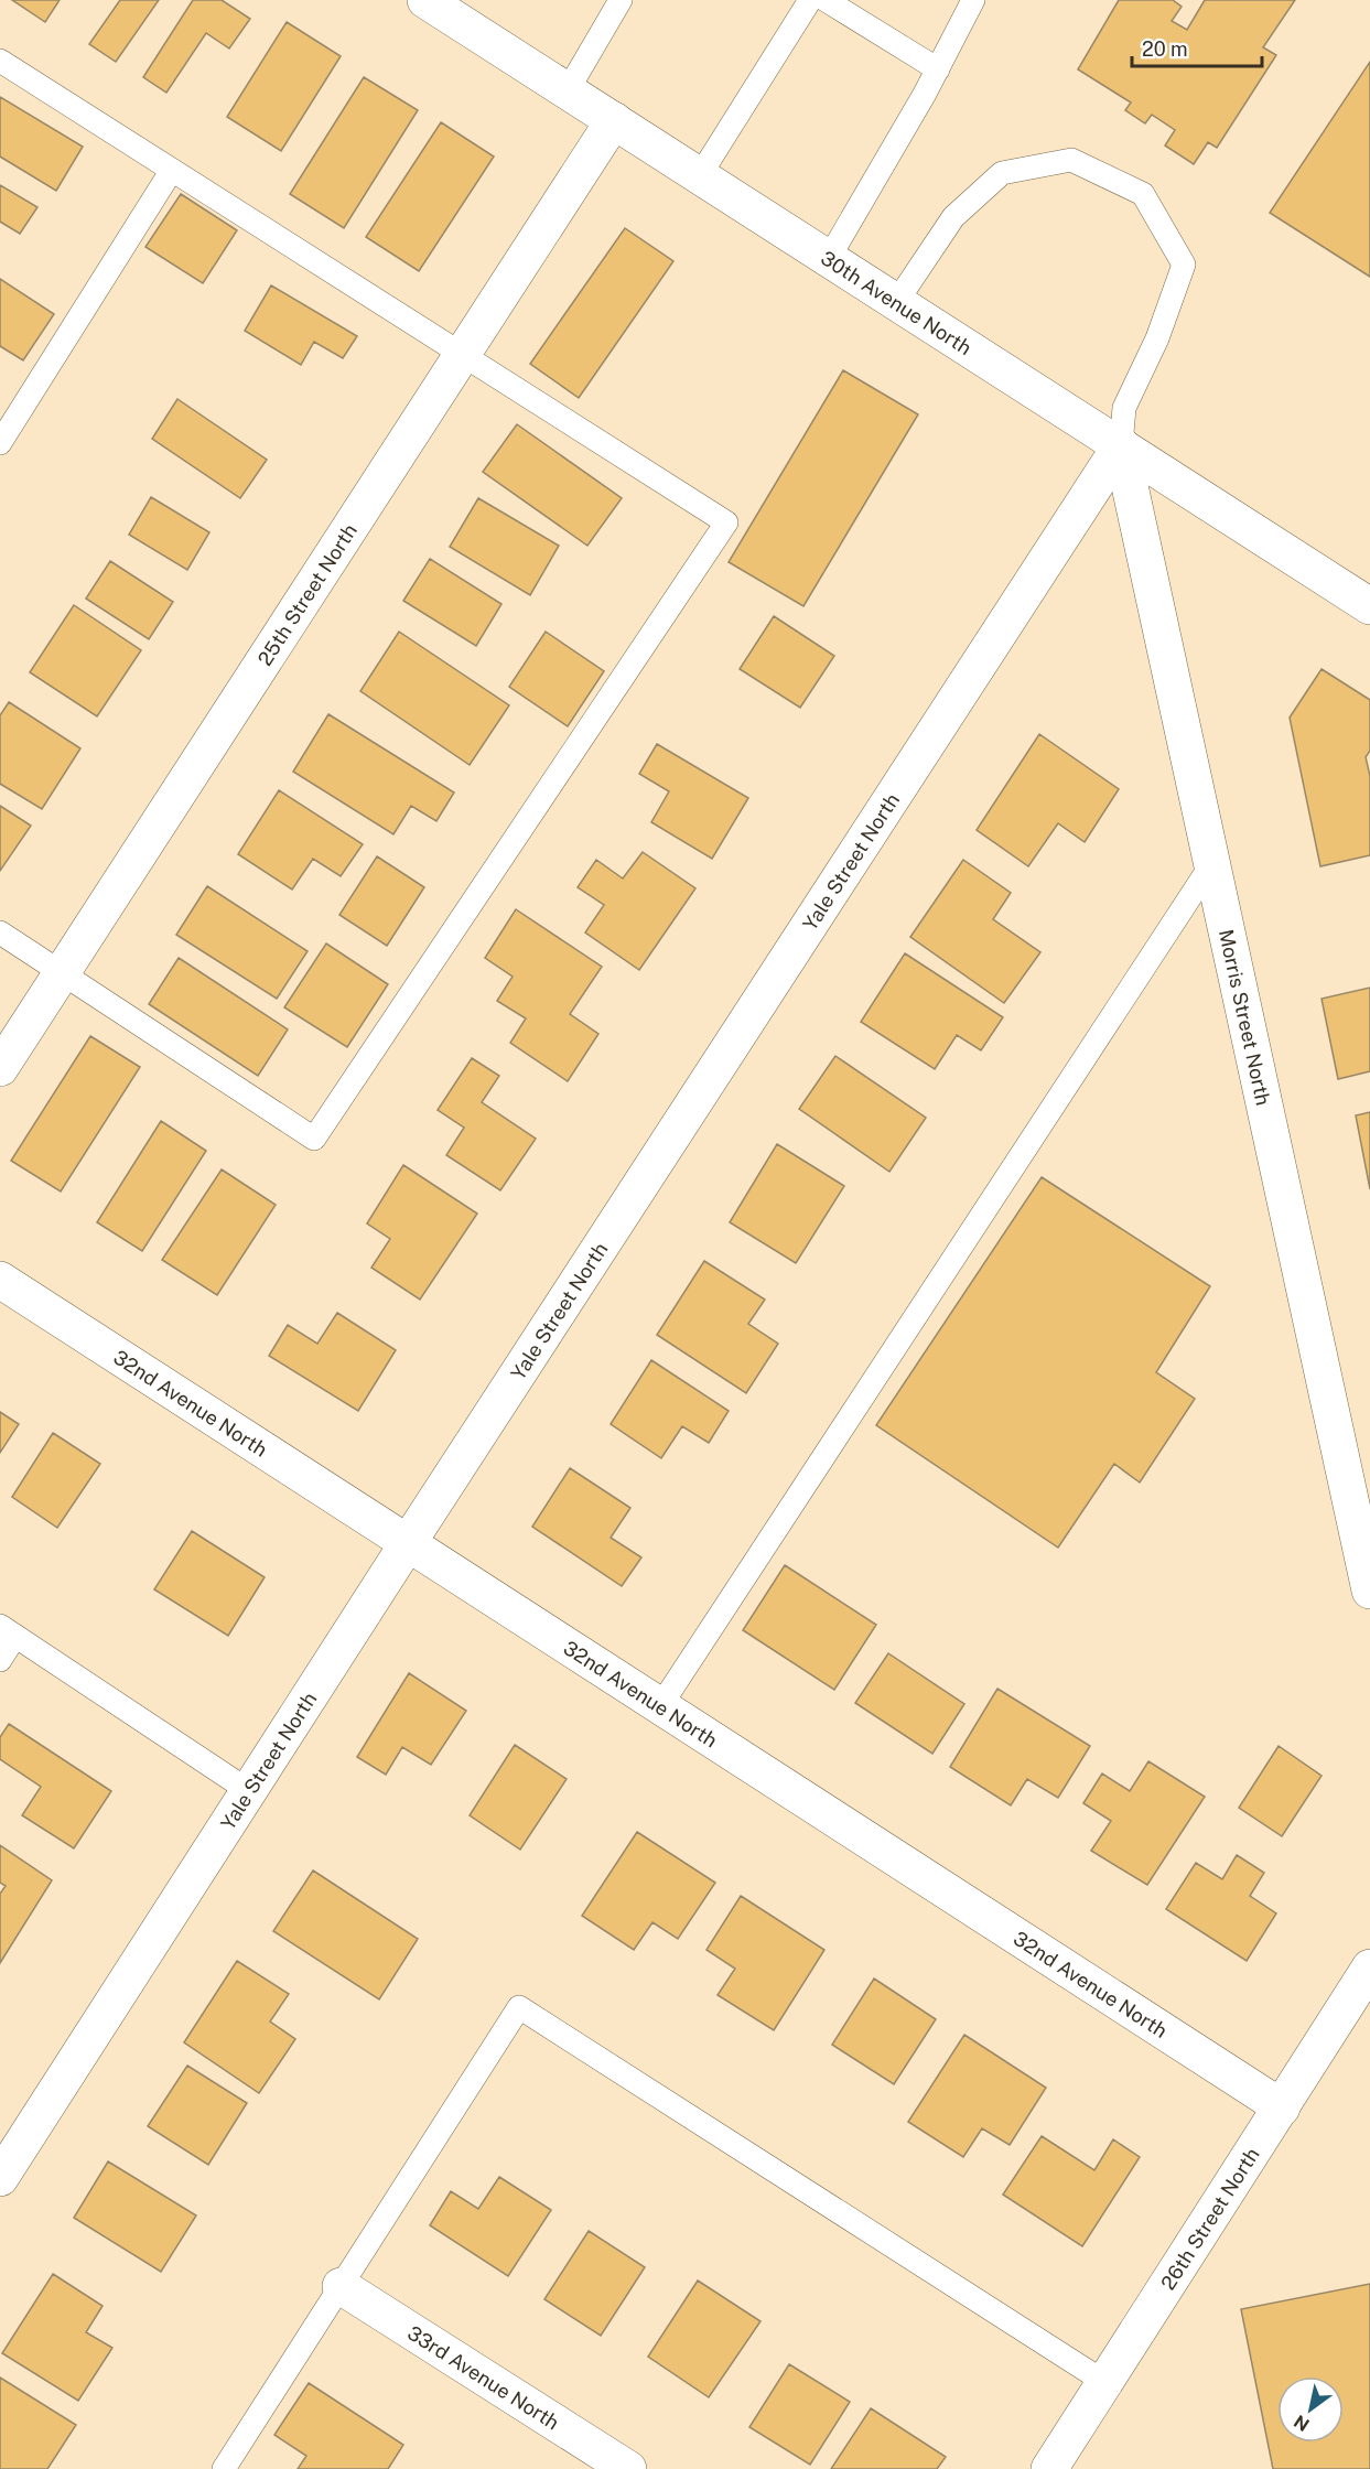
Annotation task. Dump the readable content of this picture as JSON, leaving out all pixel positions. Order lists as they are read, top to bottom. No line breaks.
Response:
{"streets":{"street":["30th Avenue North","25th Street North","Yale Street North","Morris Street North","32nd Avenue North","26th Street North","33rd Avenue North"]},"crossings":[["30th Avenue North","25th Street North"],["30th Avenue North","Yale Street North"],["30th Avenue North","Morris Street North"],["Yale Street North","Morris Street North"],["Yale Street North","32nd Avenue North"],["32nd Avenue North","26th Street North"]],"scale_bar":"20 m","north":"bottom left"}
